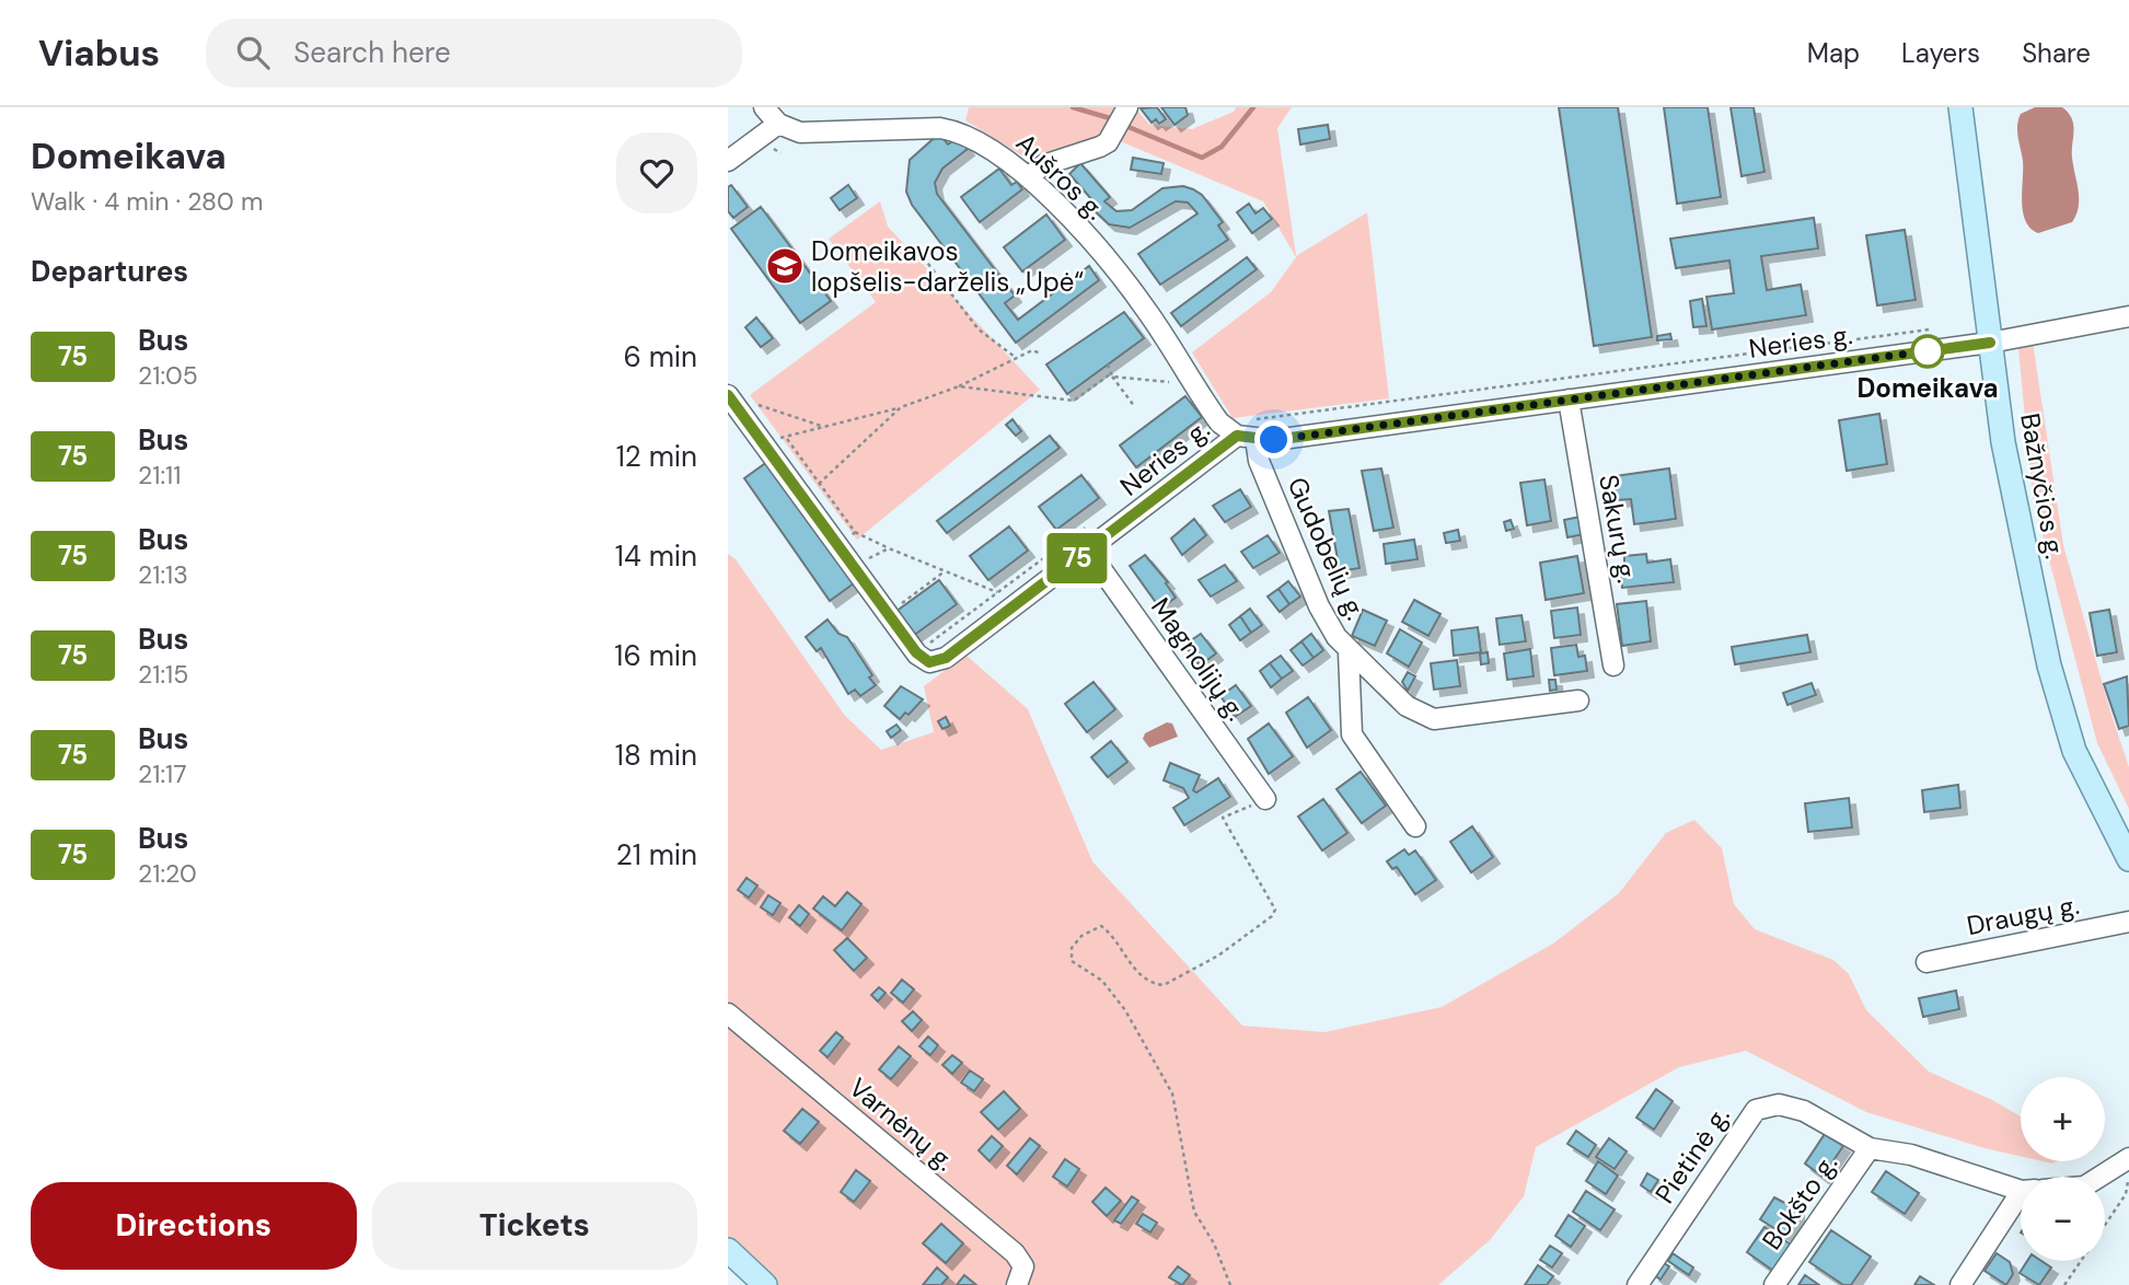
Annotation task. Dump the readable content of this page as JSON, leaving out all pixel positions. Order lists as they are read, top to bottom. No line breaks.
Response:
{"streets":{"main road":["Bažnyčios g."],"street":["Aušros g.","Neries g.","Sakurų g.","Gudobelių g.","Magnolijų g.","Draugų g.","Varnėnų g.","Pietinė g.","Bokšto g."]},"crossings":[["Aušros g.","Neries g."],["Aušros g.","Gudobelių g."],["Neries g.","Bažnyčios g."],["Neries g.","Sakurų g."],["Neries g.","Gudobelių g."],["Neries g.","Magnolijų g."],["Pietinė g.","Bokšto g."]],"places":{"school or university":["Domeikavos lopšelis-darželis „Upė“"],"other":["Domeikava"]},"lines":["bus line 75"],"page":{"header":"Viabus","search":"Search here","nav":["Map","Layers","Share"],"heading":[["Domeikava","Walk · 4 min · 280 m"],"Departures"],"on_map":"75","list":[{"mark":"75","name":"Bus","note":"21:05","value":"6 min"},{"mark":"75","name":"Bus","note":"21:11","value":"12 min"},{"mark":"75","name":"Bus","note":"21:13","value":"14 min"},{"mark":"75","name":"Bus","note":"21:15","value":"16 min"},{"mark":"75","name":"Bus","note":"21:17","value":"18 min"},{"mark":"75","name":"Bus","note":"21:20","value":"21 min"}],"map_buttons":["+","−"],"buttons":["Directions","Tickets"]}}
